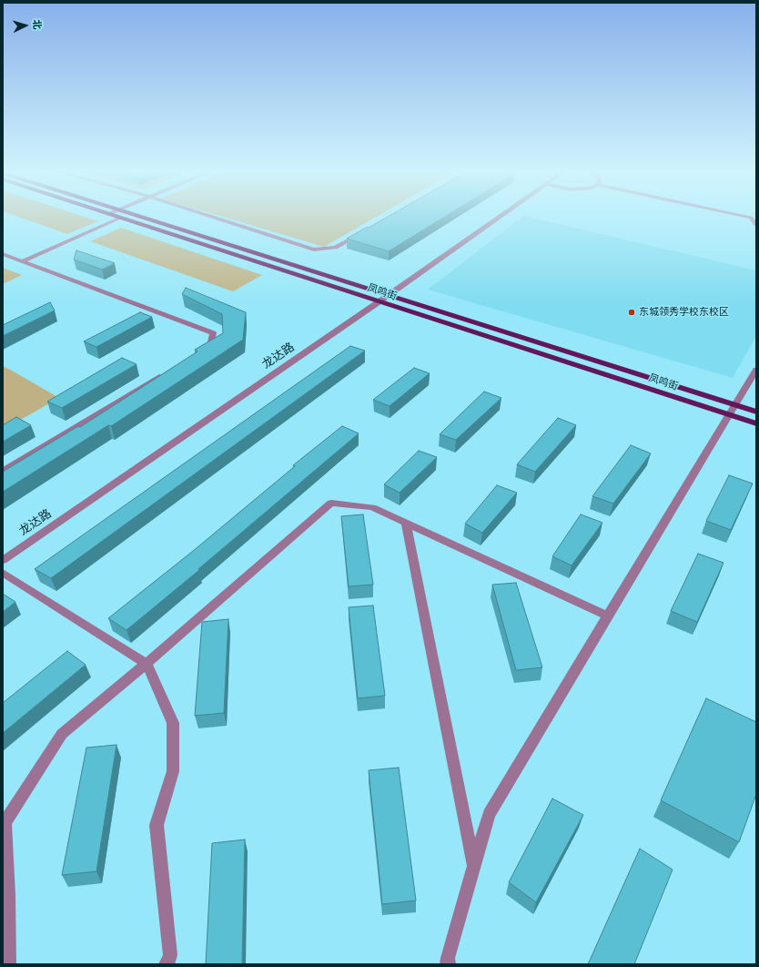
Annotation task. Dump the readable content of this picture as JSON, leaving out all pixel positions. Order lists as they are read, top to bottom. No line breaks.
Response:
{"streets":{"main road":["凤鸣街"],"street":["龙达路"]},"crossings":[["凤鸣街","龙达路"]],"places":["东城领秀学校东校区"],"north":"right"}
